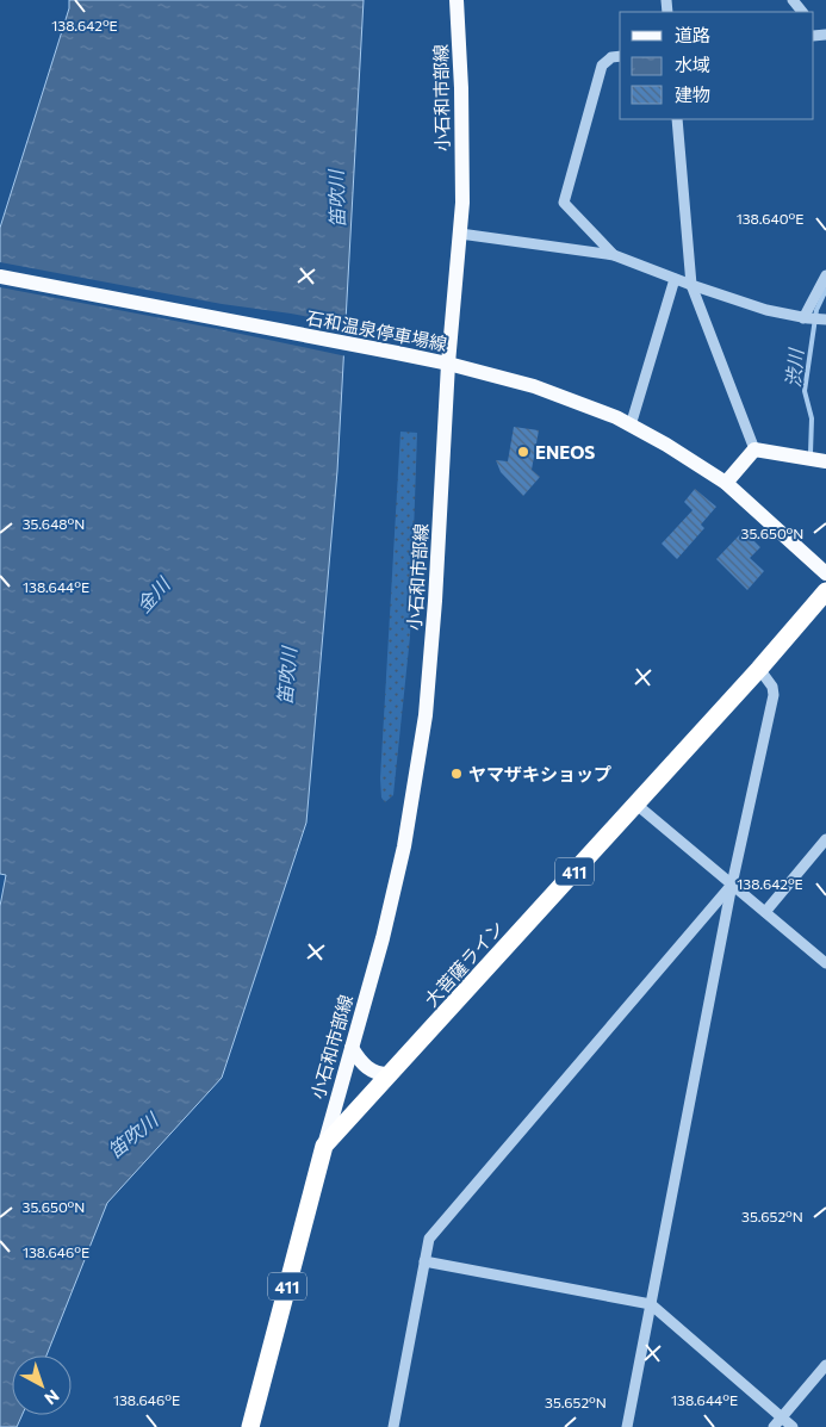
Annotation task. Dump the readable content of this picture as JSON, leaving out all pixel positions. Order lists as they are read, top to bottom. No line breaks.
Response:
{"streets":{"highway":["411","大菩薩ライン"],"main road":["小石和市部線","石和温泉停車場線"]},"crossings":[["小石和市部線","石和温泉停車場線"],["小石和市部線","大菩薩ライン"]],"water":["笛吹川","渋川","金川"],"places":["ENEOS","ヤマザキショップ"],"legend":["道路","水域","建物"],"north":"bottom right","coordinates":["138.642°E","138.640°E","35.648°N","35.650°N","138.644°E","35.652°N","138.646°E"]}
